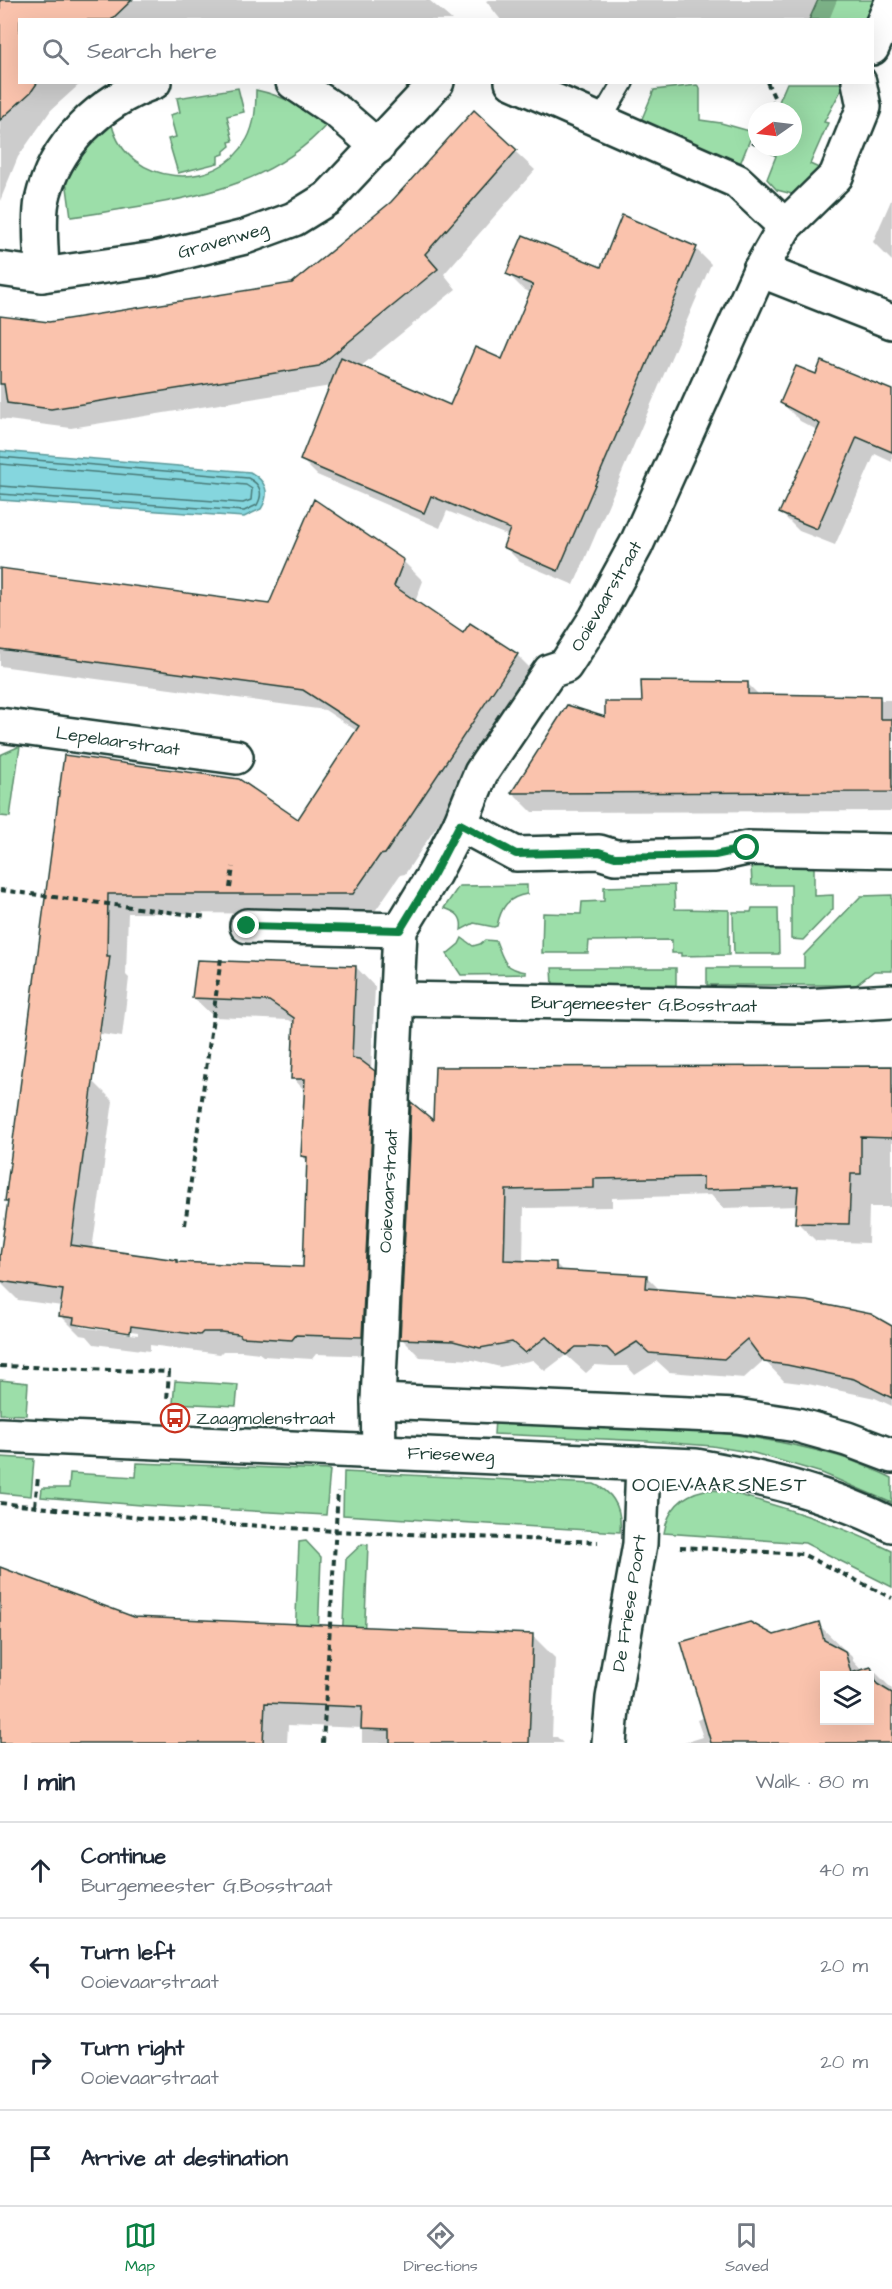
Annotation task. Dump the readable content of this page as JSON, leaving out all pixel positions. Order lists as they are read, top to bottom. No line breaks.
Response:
{"streets":{"street":["Gravenweg","Ooievaarstraat","Lepelaarstraat","Burgemeester G.Bosstraat","Frieseweg","De Friese Poort"]},"crossings":[["Ooievaarstraat","Burgemeester G.Bosstraat"],["Ooievaarstraat","Frieseweg"],["Frieseweg","De Friese Poort"]],"districts":["OOIEVAARSNEST"],"places":{"bus stop":["Zaagmolenstraat"]},"north":"left","page":{"search":"Search here","heading":["1 min","Walk · 80 m"],"list":[["Continue","Burgemeester G.Bosstraat","40 m"],["Turn left","Ooievaarstraat","20 m"],["Turn right","Ooievaarstraat","20 m"],"Arrive at destination"],"nav":["Map","Directions","Saved"]}}
